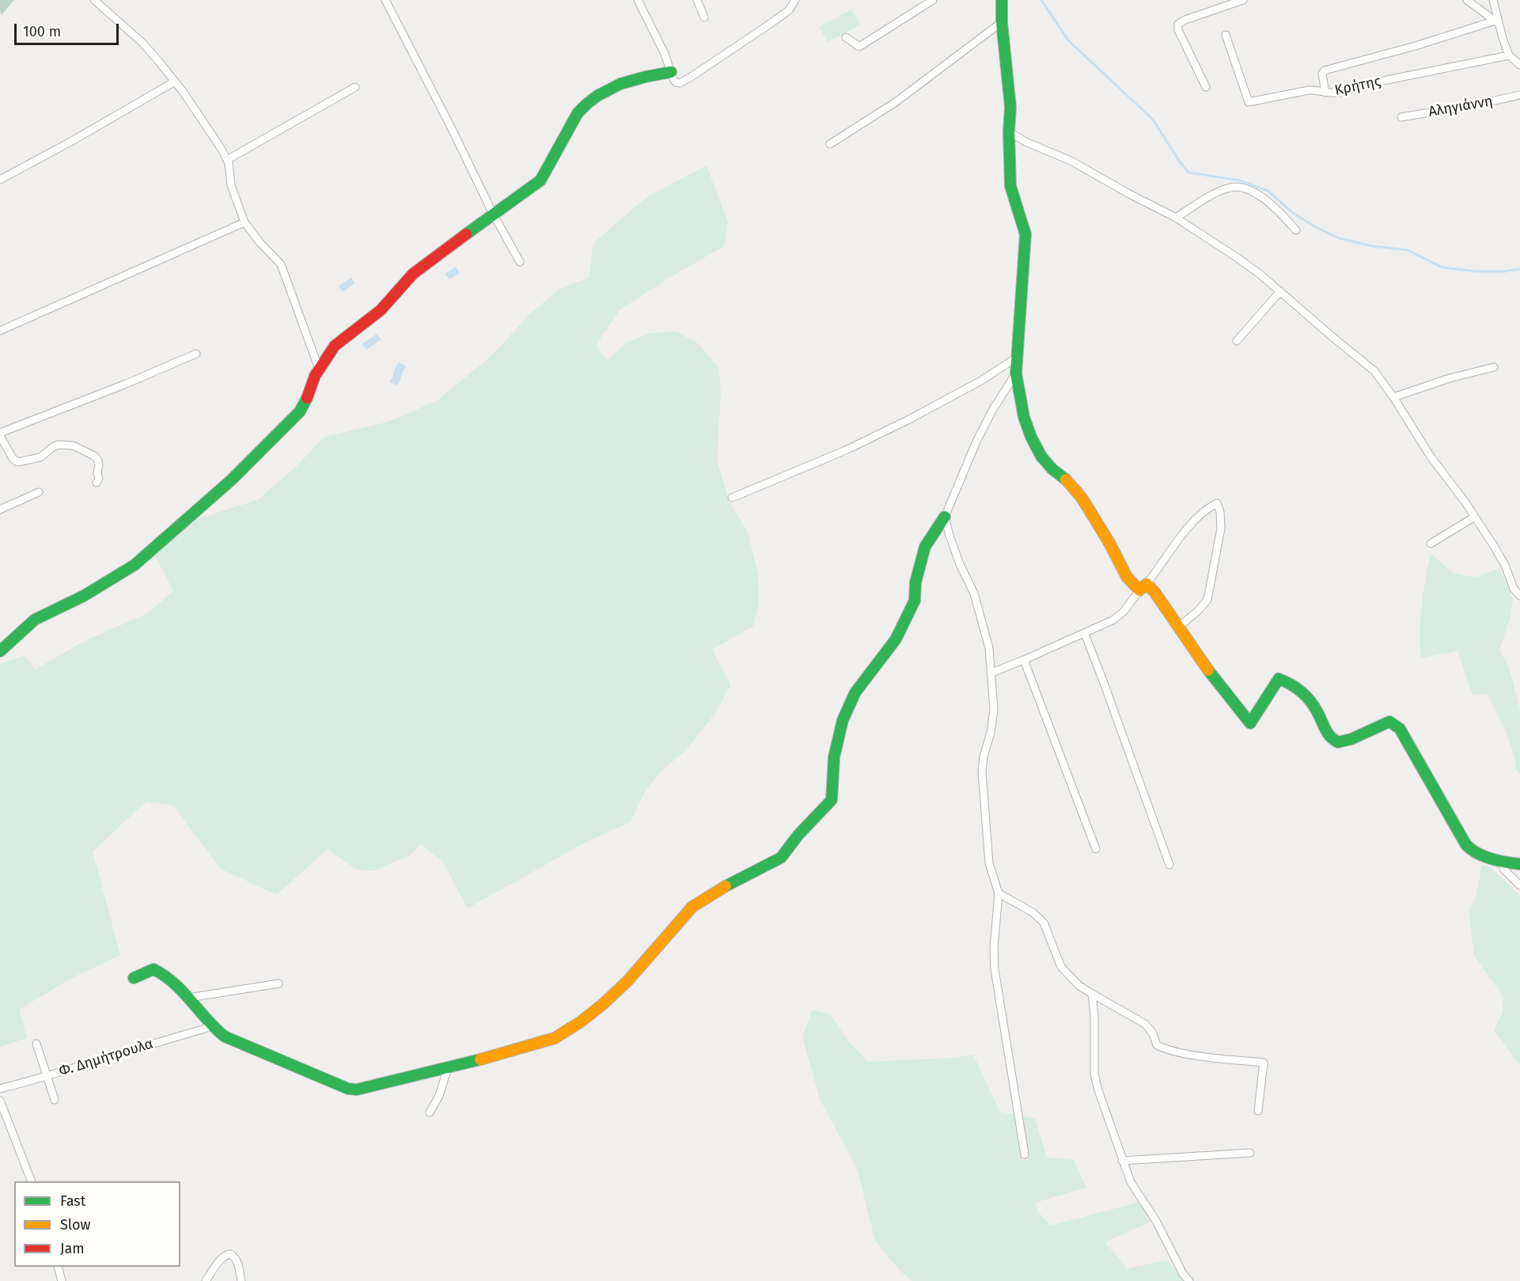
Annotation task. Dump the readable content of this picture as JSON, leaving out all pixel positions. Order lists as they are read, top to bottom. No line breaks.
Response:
{"streets":{"street":["Κρήτης","Αληγιάννη","Φ. Δημήτρουλα"]},"legend":["Fast","Slow","Jam"],"scale_bar":"100 m"}
